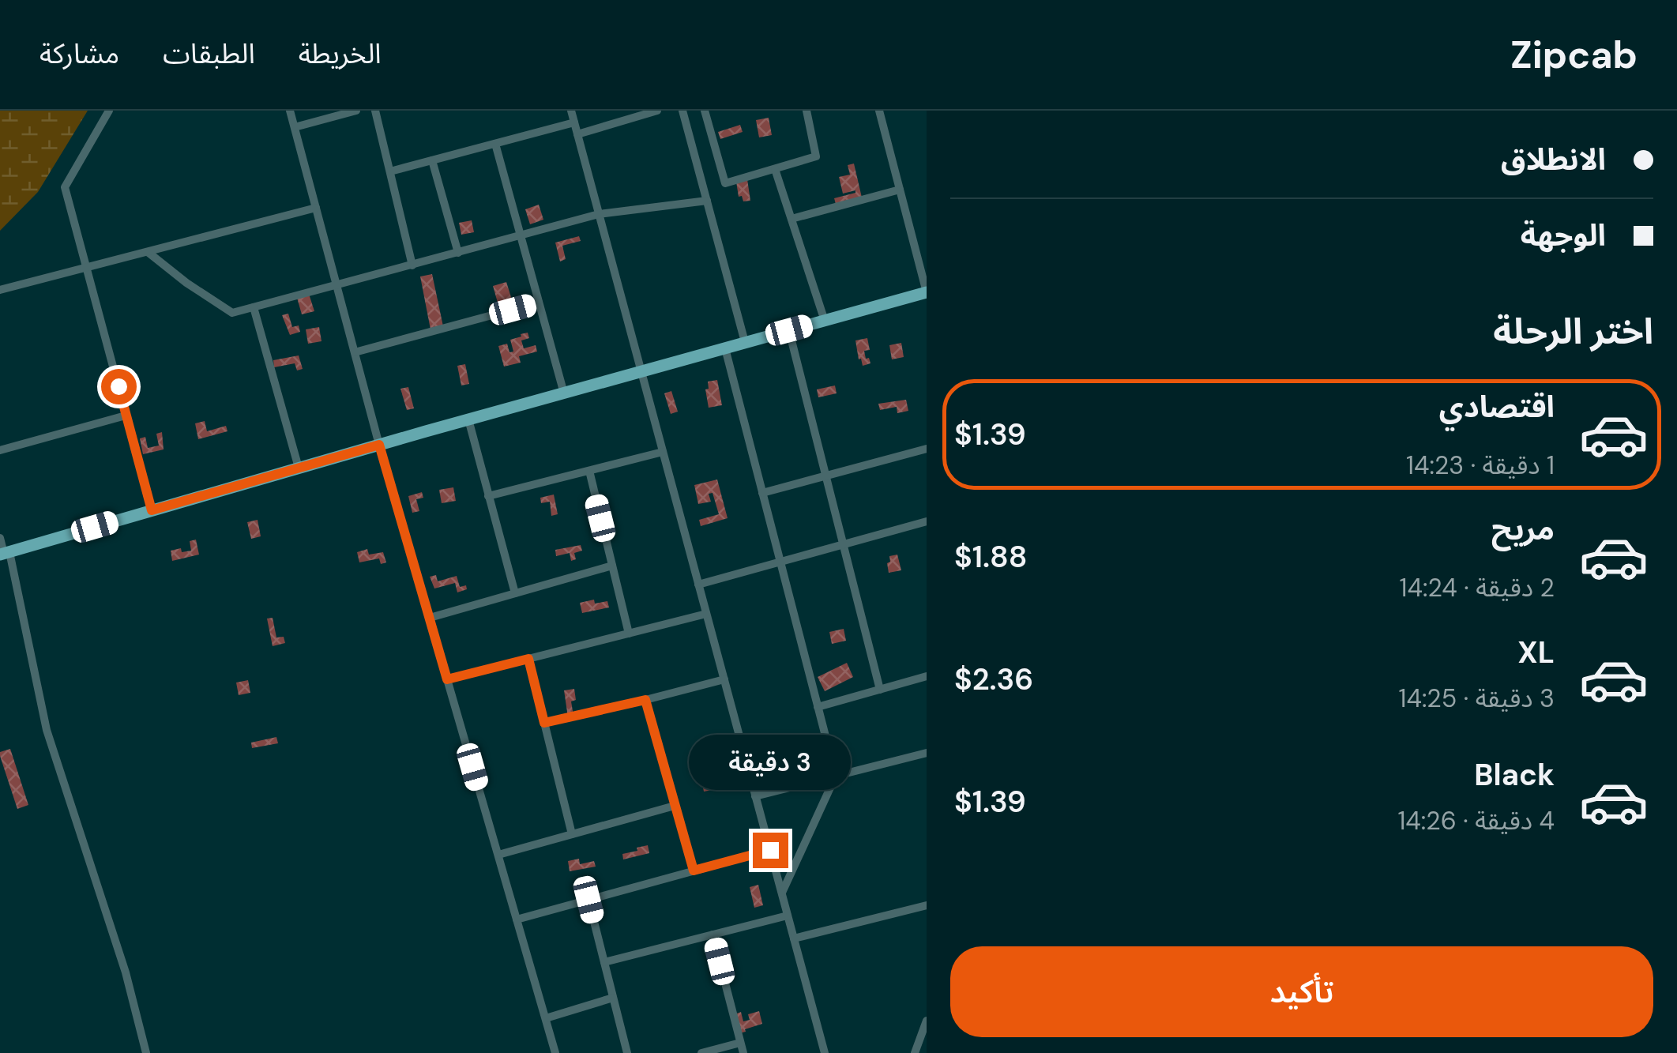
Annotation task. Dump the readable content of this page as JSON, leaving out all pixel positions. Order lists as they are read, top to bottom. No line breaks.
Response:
{"page":{"header":"Zipcab","nav":["الخريطة","الطبقات","مشاركة"],"banner":["الانطلاق","الوجهة"],"heading":"اختر الرحلة","list":[{"name":"اقتصادي","note":"1 دقيقة · 14:23","value":"$1.39"},{"name":"مريح","note":"2 دقيقة · 14:24","value":"$1.88"},{"name":"XL","note":"3 دقيقة · 14:25","value":"$2.36"},{"name":"Black","note":"4 دقيقة · 14:26","value":"$1.39"}],"bubble":"3 دقيقة","buttons":"تأكيد"}}
